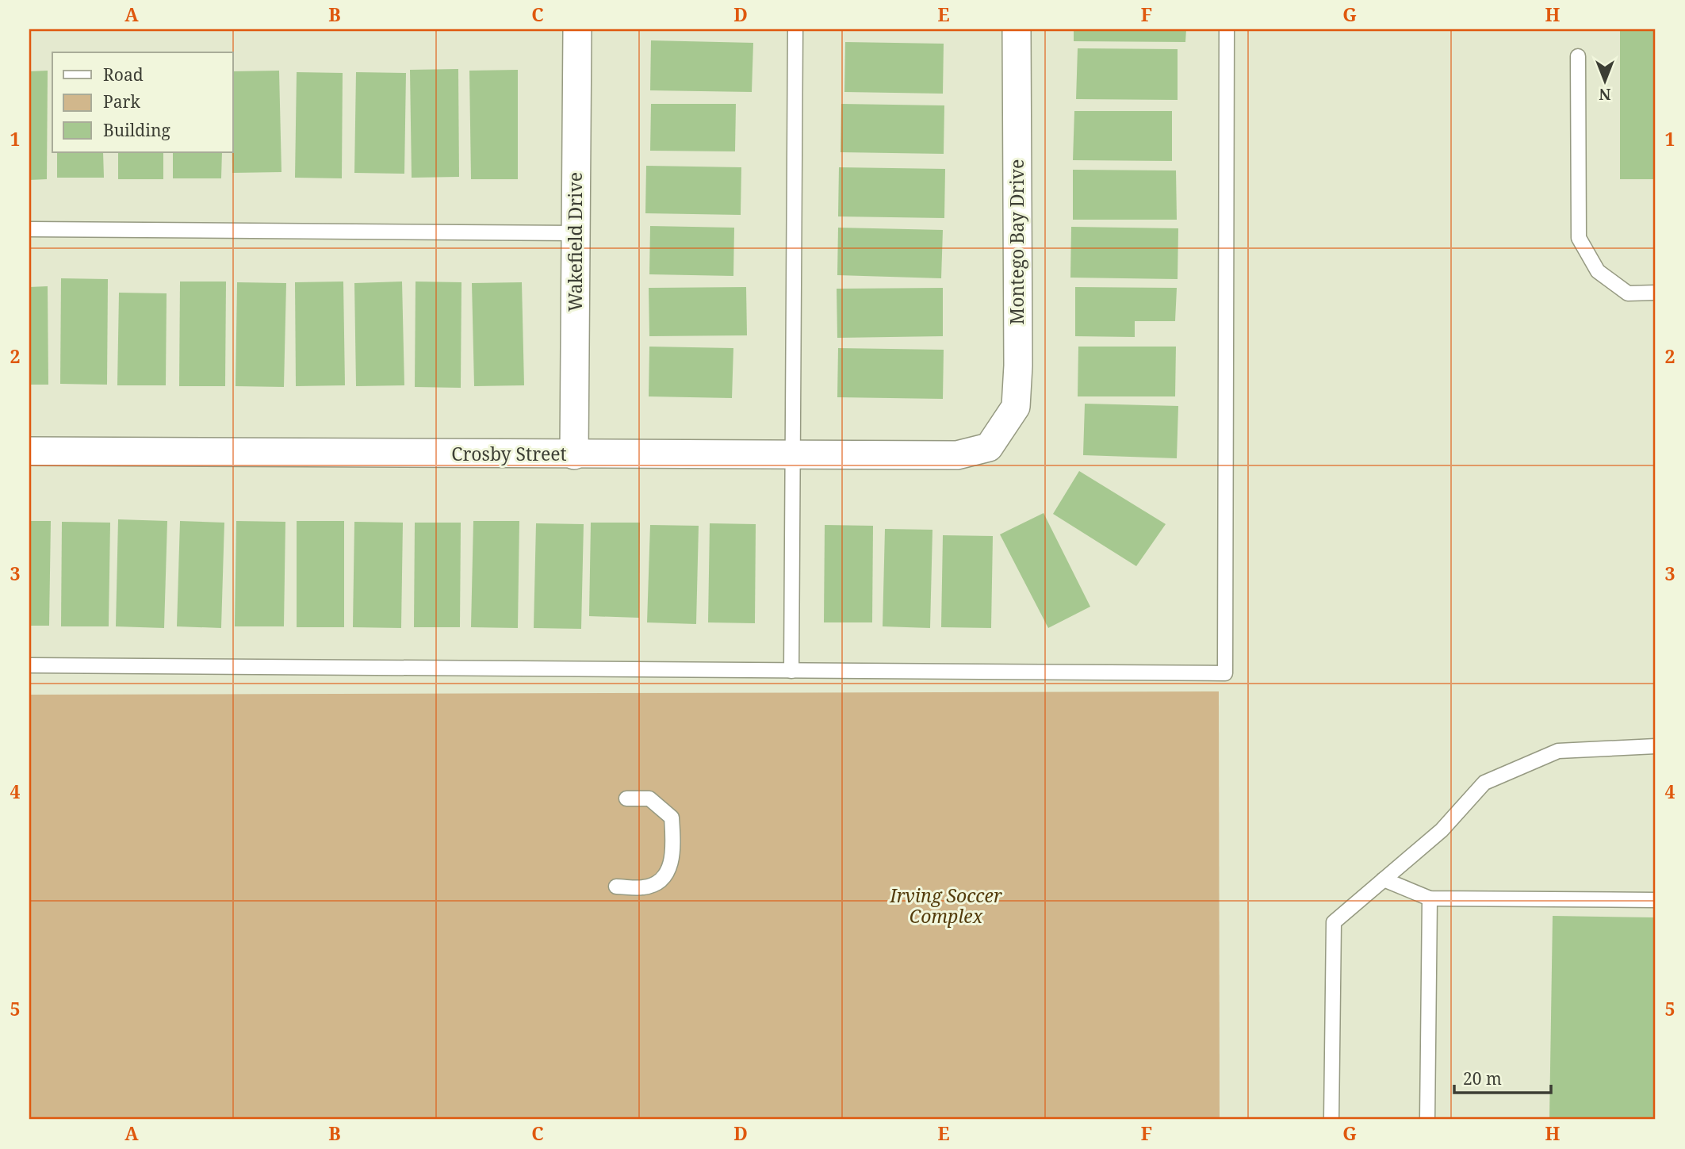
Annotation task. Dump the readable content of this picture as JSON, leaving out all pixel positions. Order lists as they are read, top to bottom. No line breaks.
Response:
{"streets":{"street":["Wakefield Drive","Montego Bay Drive","Crosby Street"]},"crossings":[["Wakefield Drive","Crosby Street"],["Montego Bay Drive","Crosby Street"]],"parks":["Irving Soccer Complex"],"legend":["Road","Park","Building"],"scale_bar":"20 m","north":"bottom","grid":{"columns":["A","B","C","D","E","F","G","H"],"rows":["1","2","3","4","5"]}}
